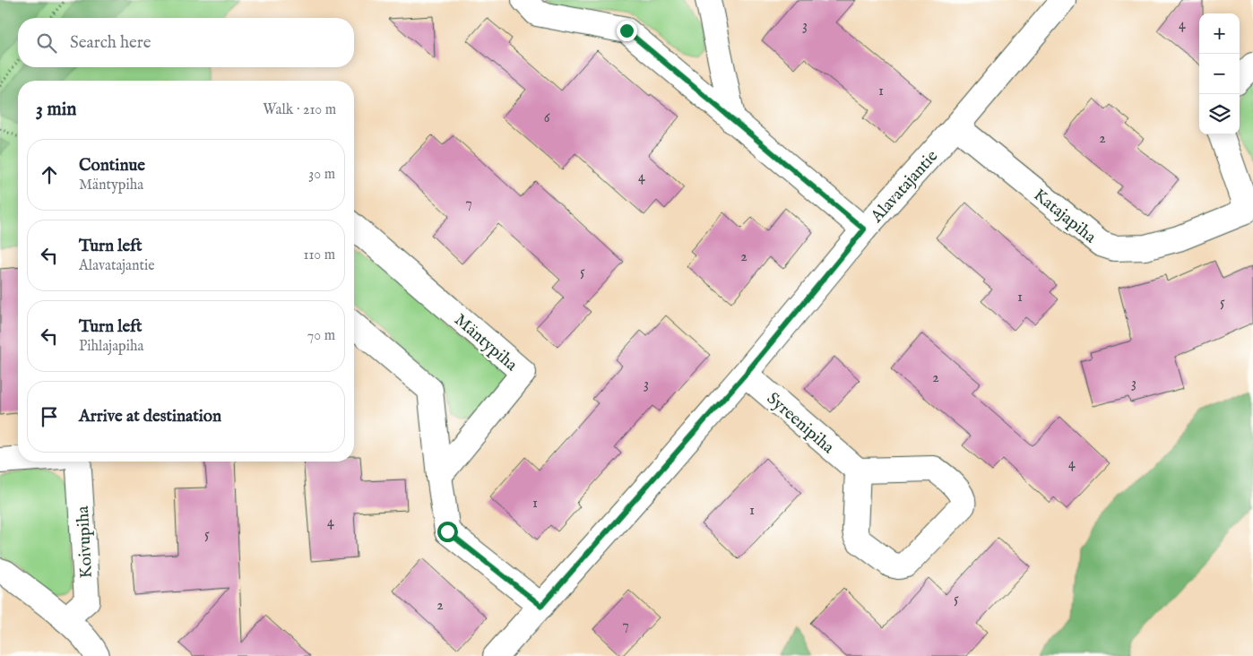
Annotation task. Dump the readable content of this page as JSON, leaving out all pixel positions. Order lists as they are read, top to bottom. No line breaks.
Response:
{"streets":{"street":["Alavatajantie","Katajapiha","Mäntypiha","Syreenipiha","Koivupiha"]},"crossings":[["Alavatajantie","Katajapiha"],["Alavatajantie","Syreenipiha"]],"house_numbers":["4","3","1","6","2","4","7","2","5","1","5","2","3","3","4","1","1","4","5","5","2","7"],"page":{"map_buttons":["+","−"],"search":"Search here","heading":["3 min","Walk · 210 m"],"list":[["Continue","Mäntypiha","30 m"],["Turn left","Alavatajantie","110 m"],["Turn left","Pihlajapiha","70 m"],"Arrive at destination"]}}
